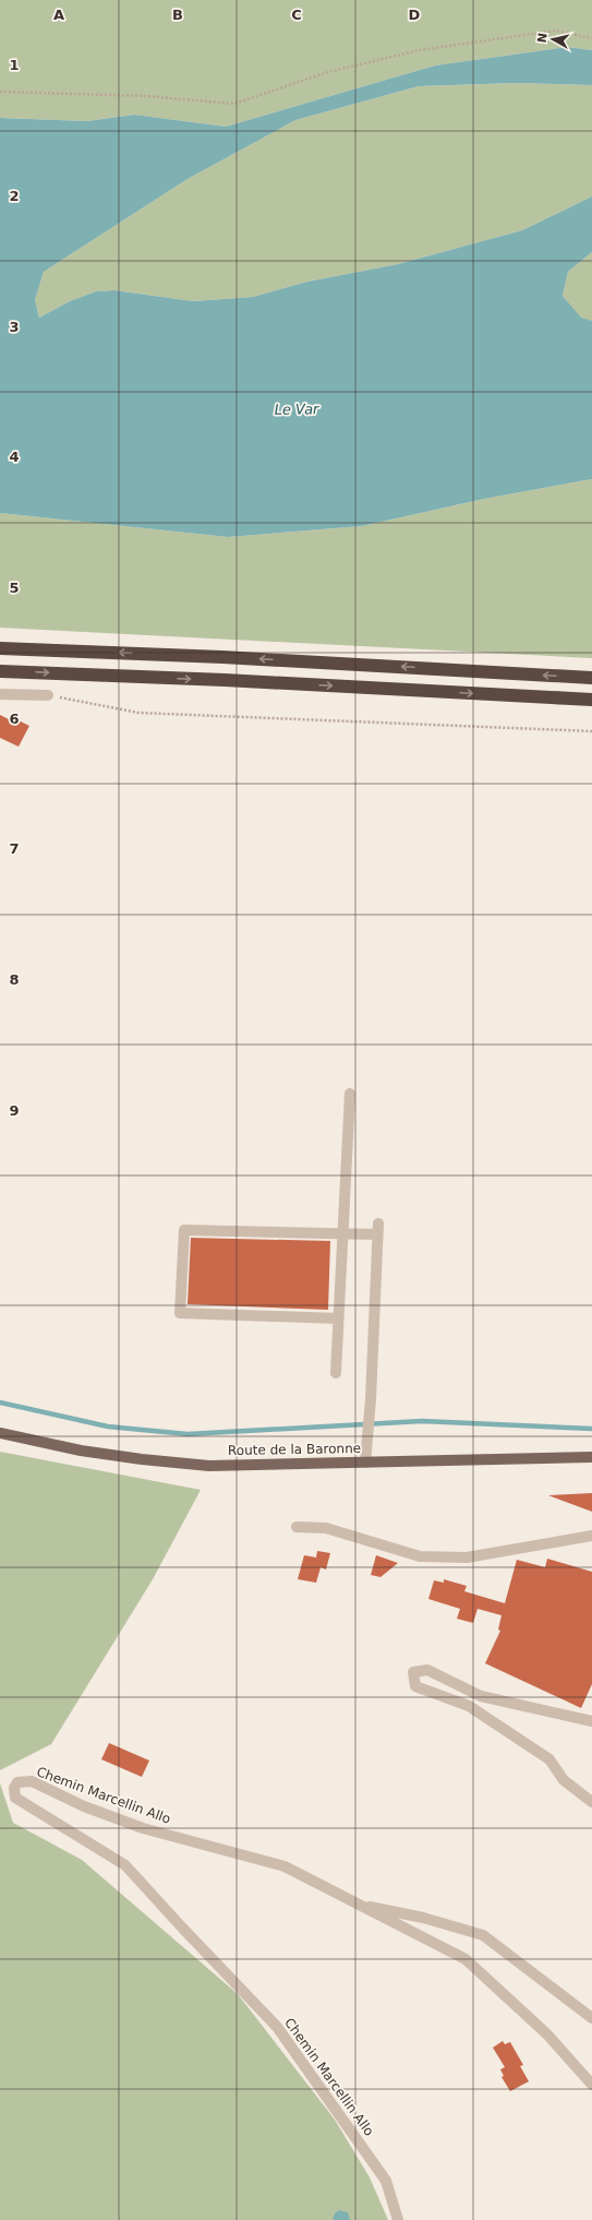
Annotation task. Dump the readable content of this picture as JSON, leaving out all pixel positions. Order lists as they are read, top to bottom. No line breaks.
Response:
{"streets":{"main road":["Route de la Baronne"],"street":["Chemin Marcellin Allo"]},"water":["Le Var"],"north":"left","grid":{"columns":["A","B","C","D"],"rows":["1","2","3","4","5","6","7","8","9"]}}
